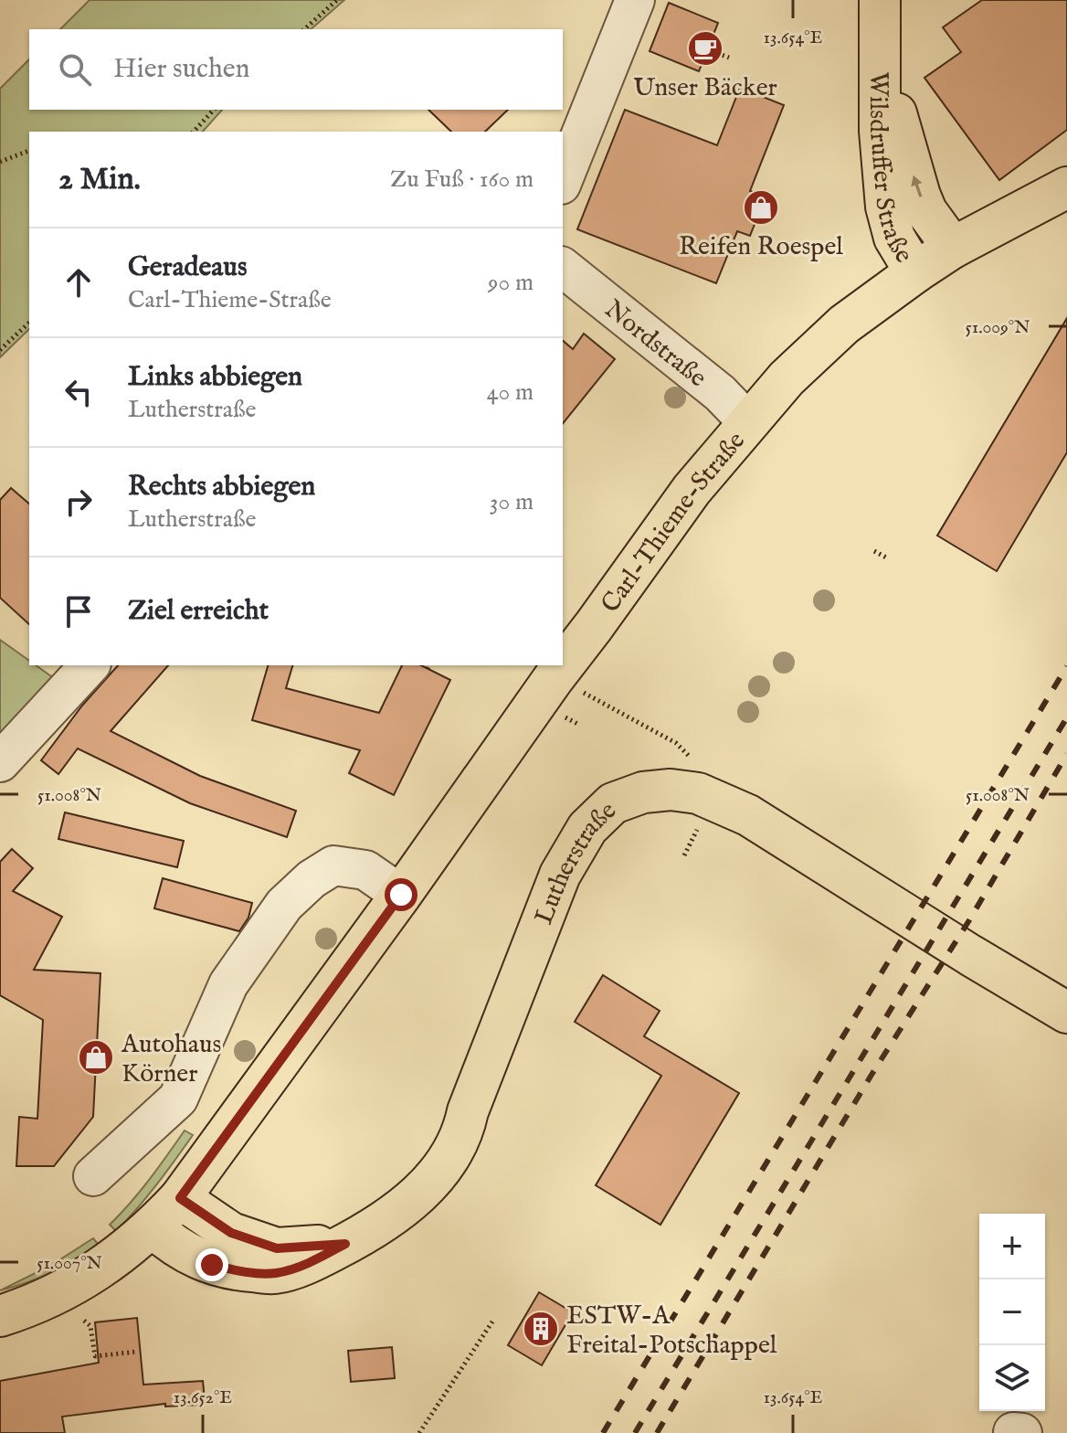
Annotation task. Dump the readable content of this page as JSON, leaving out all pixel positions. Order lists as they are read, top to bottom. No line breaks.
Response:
{"streets":{"main road":["Wilsdruffer Straße","Carl-Thieme-Straße","Lutherstraße"],"street":["Nordstraße"]},"crossings":[["Wilsdruffer Straße","Carl-Thieme-Straße"],["Nordstraße","Carl-Thieme-Straße"],["Carl-Thieme-Straße","Lutherstraße"]],"places":{"cafe":["Unser Bäcker"],"shop":["Reifen Roespel","Autohaus Körner"],"building":["ESTW-A Freital-Potschappel"]},"page":{"search":"Hier suchen","heading":["2 Min.","Zu Fuß · 160 m"],"list":[["Geradeaus","Carl-Thieme-Straße","90 m"],["Links abbiegen","Lutherstraße","40 m"],["Rechts abbiegen","Lutherstraße","30 m"],"Ziel erreicht"],"map_buttons":["+","−"]},"coordinates":["13.654°E","51.009°N","51.008°N","51.007°N","13.652°E"]}
